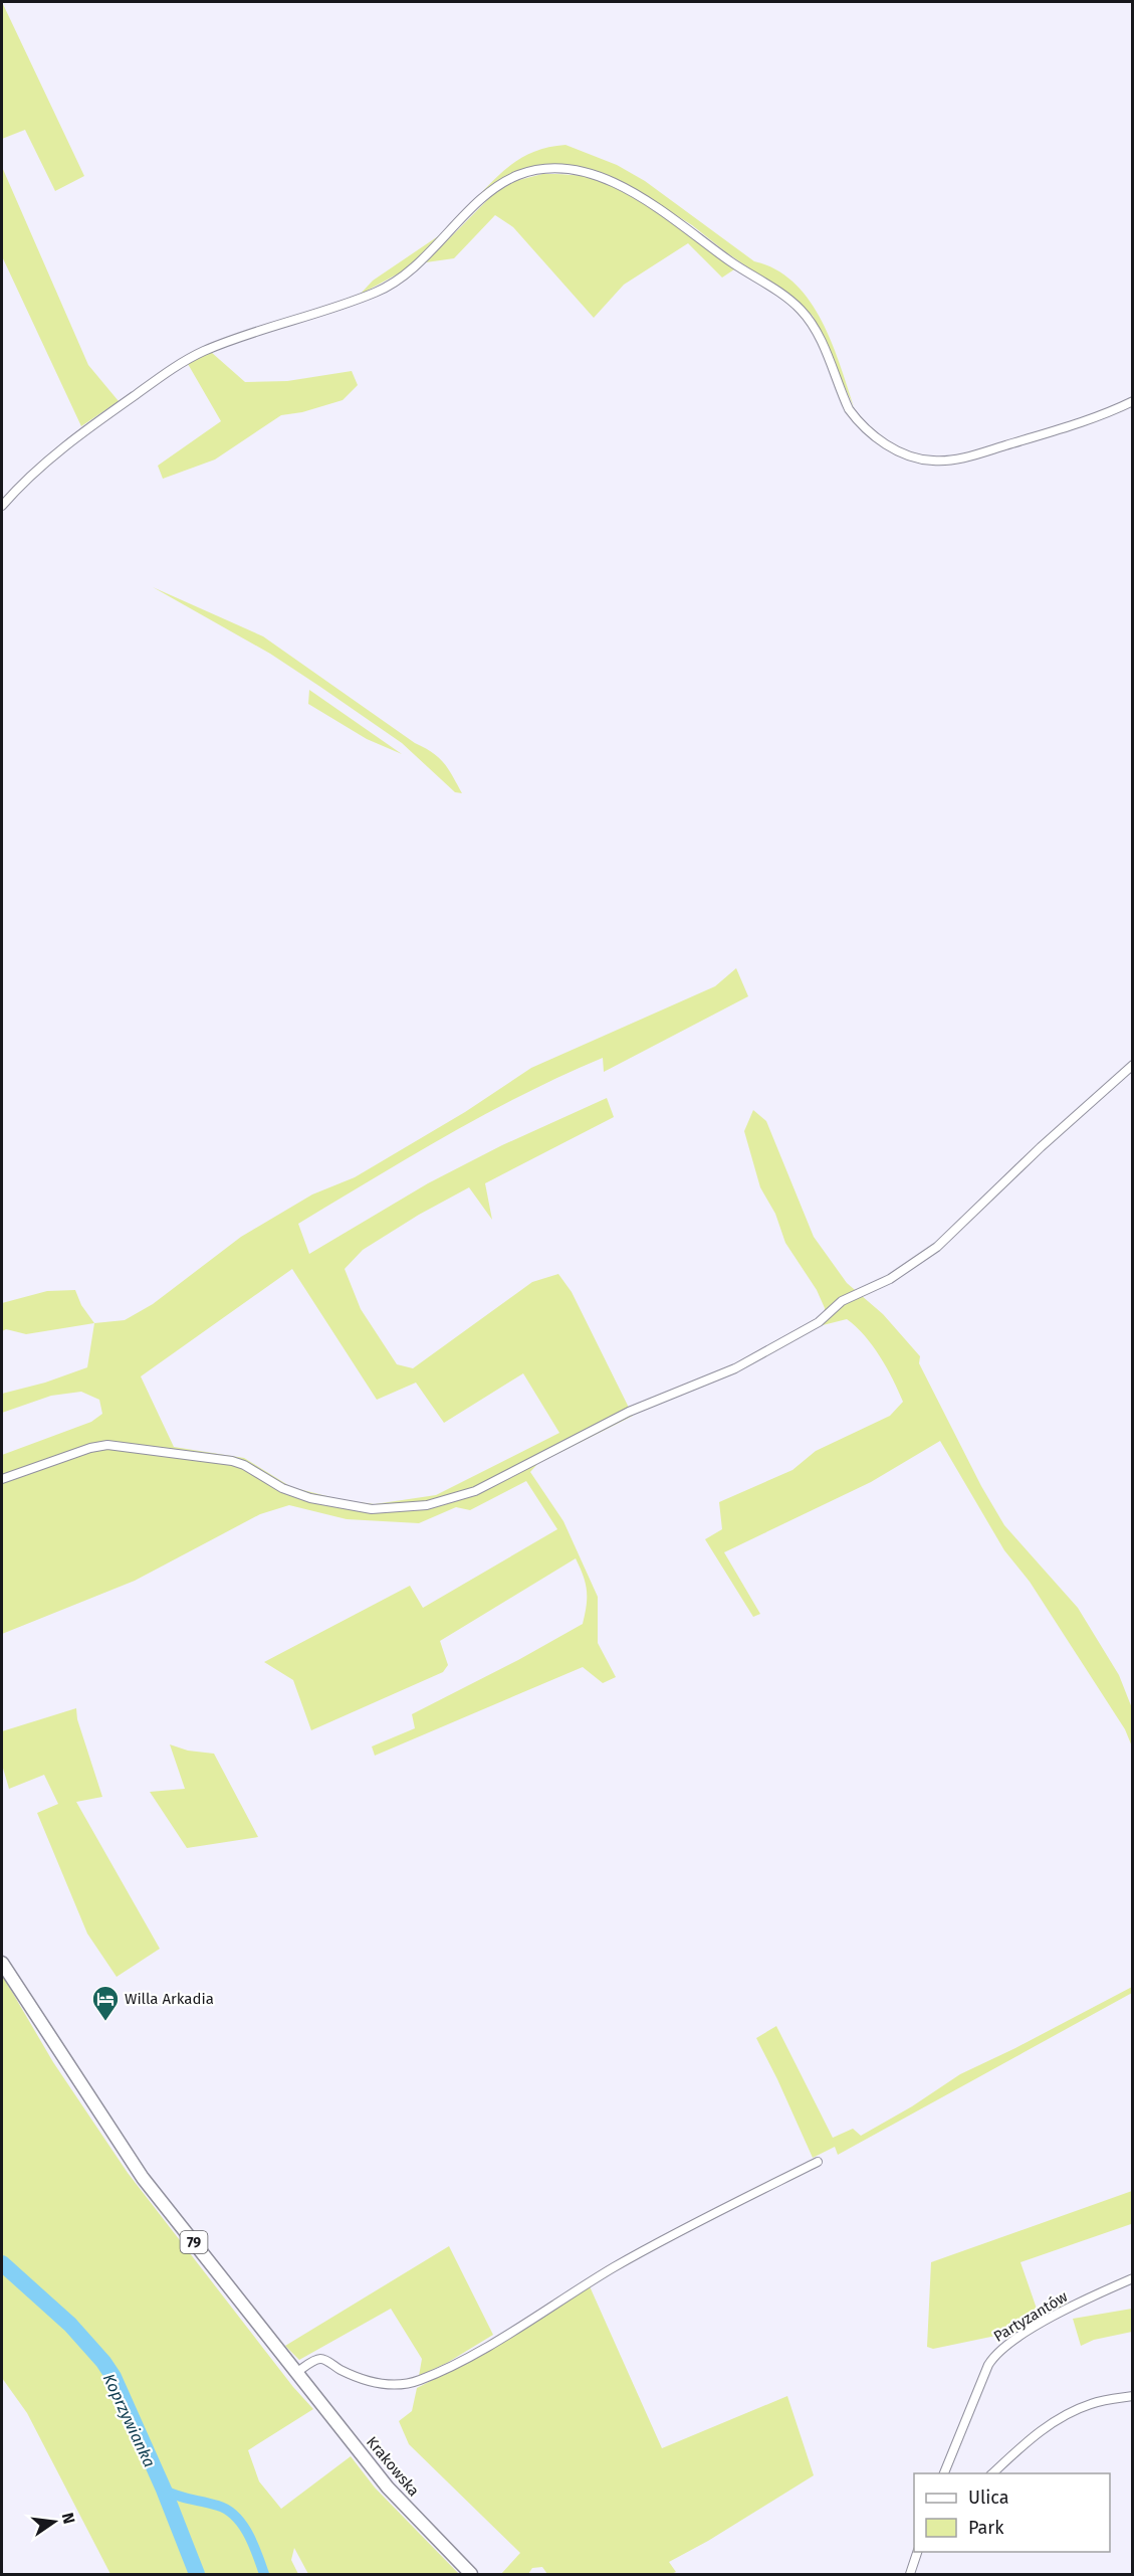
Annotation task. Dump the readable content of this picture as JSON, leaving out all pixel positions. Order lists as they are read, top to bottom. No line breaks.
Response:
{"streets":{"main road":["79","Krakowska"],"street":["Partyzantów"]},"crossings":[["79","Krakowska"]],"water":["Koprzywianka"],"places":{"hotel":["Willa Arkadia"]},"legend":["Ulica","Park"],"north":"right"}
